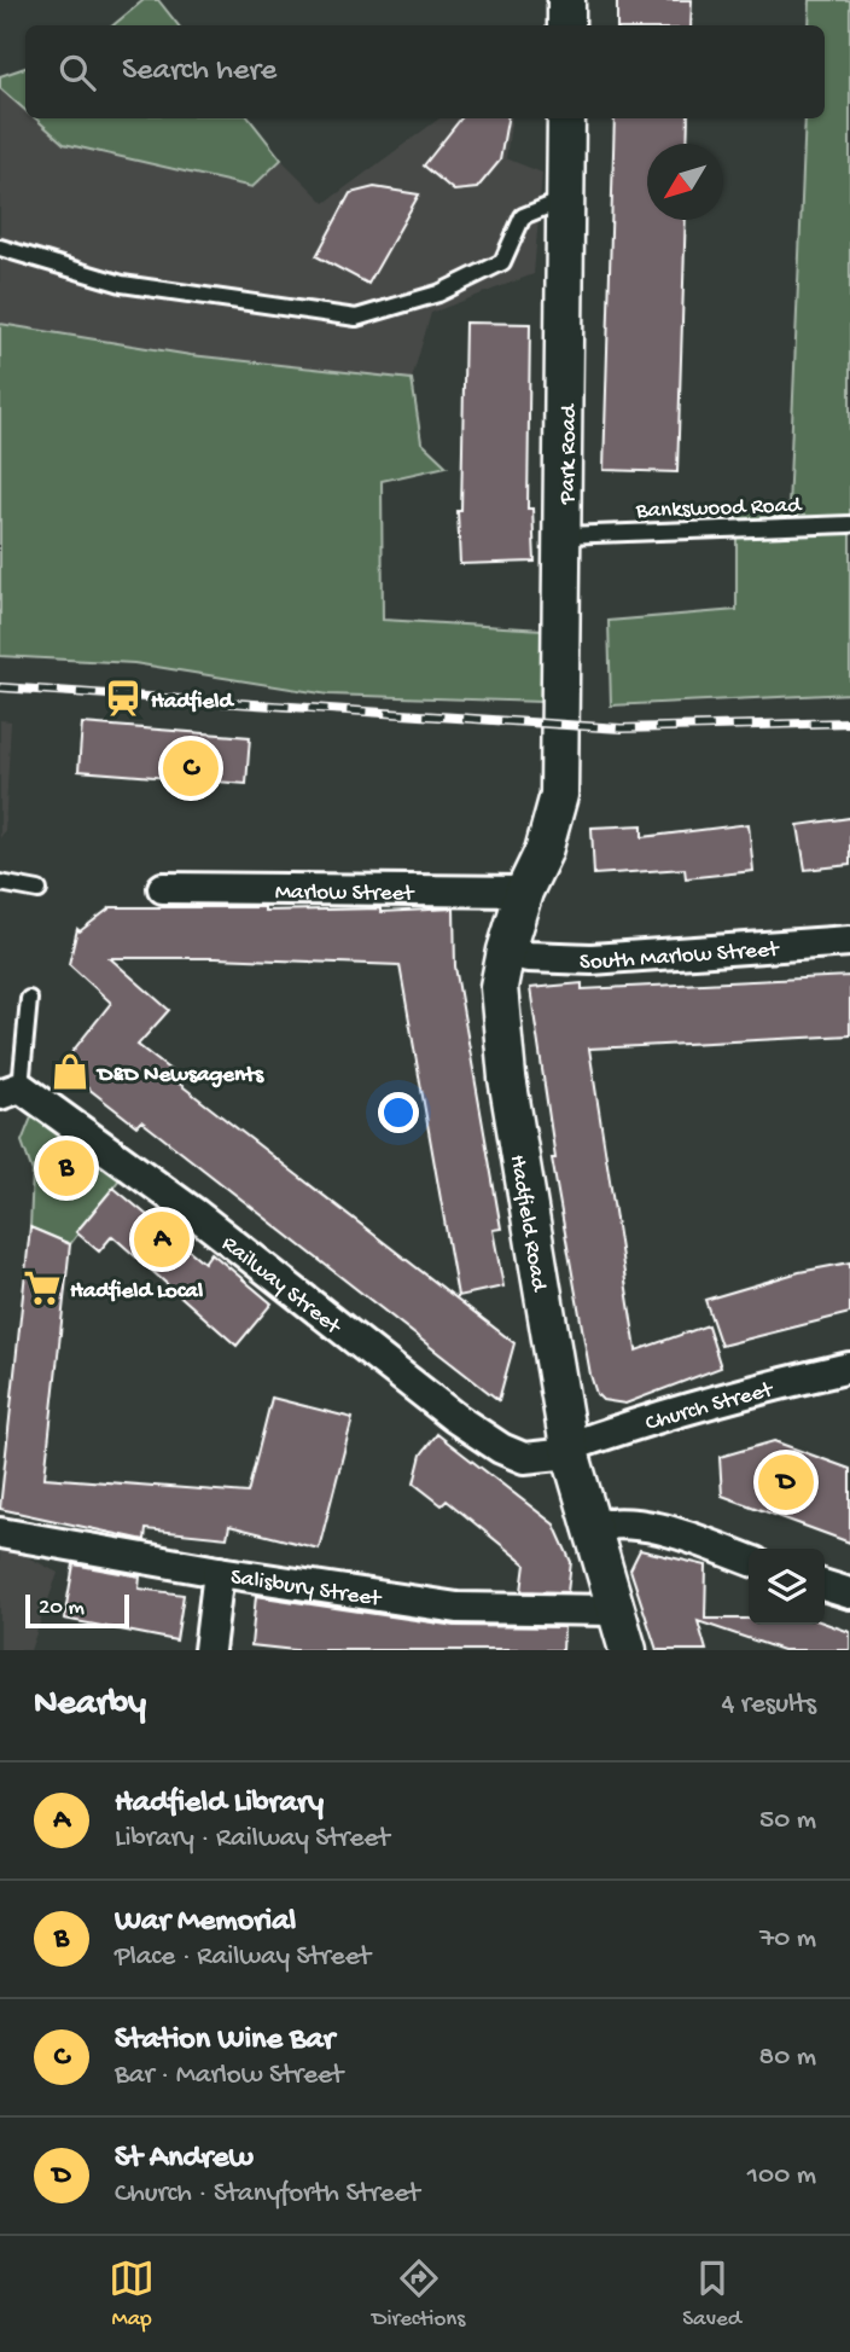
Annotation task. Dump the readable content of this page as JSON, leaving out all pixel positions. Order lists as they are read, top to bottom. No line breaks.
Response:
{"streets":{"street":["Park Road","Marlow Street","South Marlow Street","Hadfield Road","Railway Street","Church Street","Salisbury Street"],"lane":["Bankswood Road"]},"crossings":[["Park Road","Bankswood Road"],["Park Road","Hadfield Road"],["Marlow Street","Hadfield Road"],["South Marlow Street","Hadfield Road"],["Hadfield Road","Railway Street"],["Hadfield Road","Church Street"],["Hadfield Road","Salisbury Street"],["Railway Street","Church Street"]],"places":{"station":["Hadfield"],"shop":["D&D Newsagents"],"supermarket":["Hadfield Local"]},"scale_bar":"20 m","north":"bottom left","page":{"search":"Search here","pins":["C","B","A","D"],"scale":"20 m","heading":["Nearby","4 results"],"list":[{"mark":"A","name":"Hadfield Library","note":"Library · Railway Street","value":"50 m"},{"mark":"B","name":"War Memorial","note":"Place · Railway Street","value":"70 m"},{"mark":"C","name":"Station Wine Bar","note":"Bar · Marlow Street","value":"80 m"},{"mark":"D","name":"St Andrew","note":"Church · Stanyforth Street","value":"100 m"}],"nav":["Map","Directions","Saved"]}}
